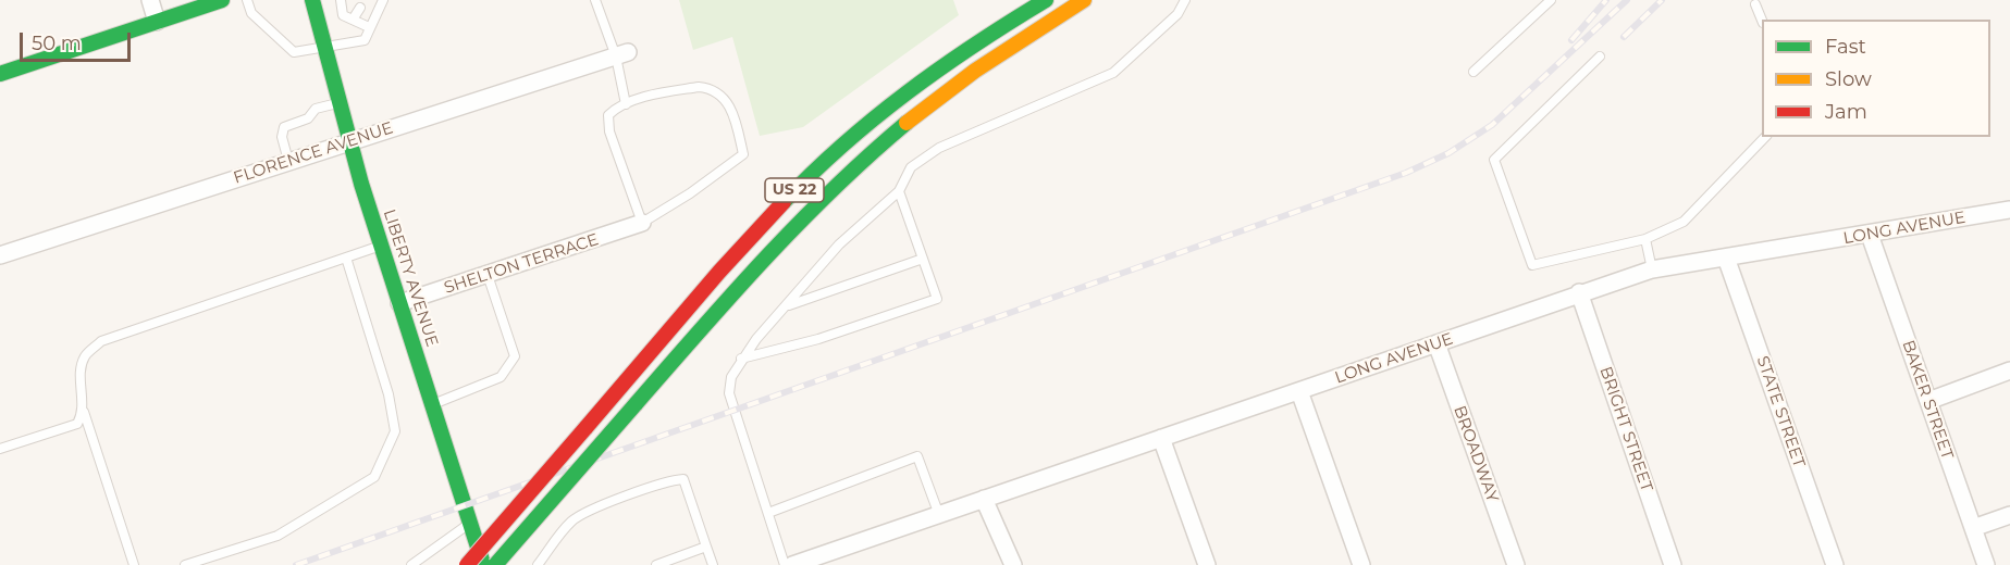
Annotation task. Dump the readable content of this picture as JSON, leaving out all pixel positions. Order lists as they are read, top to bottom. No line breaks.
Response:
{"streets":{"main road":["US 22","LIBERTY AVENUE"],"street":["FLORENCE AVENUE","LONG AVENUE","SHELTON TERRACE","BAKER STREET","STATE STREET","BRIGHT STREET","BROADWAY"]},"crossings":[["FLORENCE AVENUE","LIBERTY AVENUE"],["LONG AVENUE","BAKER STREET"],["LONG AVENUE","STATE STREET"],["LONG AVENUE","BRIGHT STREET"],["LONG AVENUE","BROADWAY"],["SHELTON TERRACE","LIBERTY AVENUE"]],"legend":["Fast","Slow","Jam"],"scale_bar":"50 m"}
